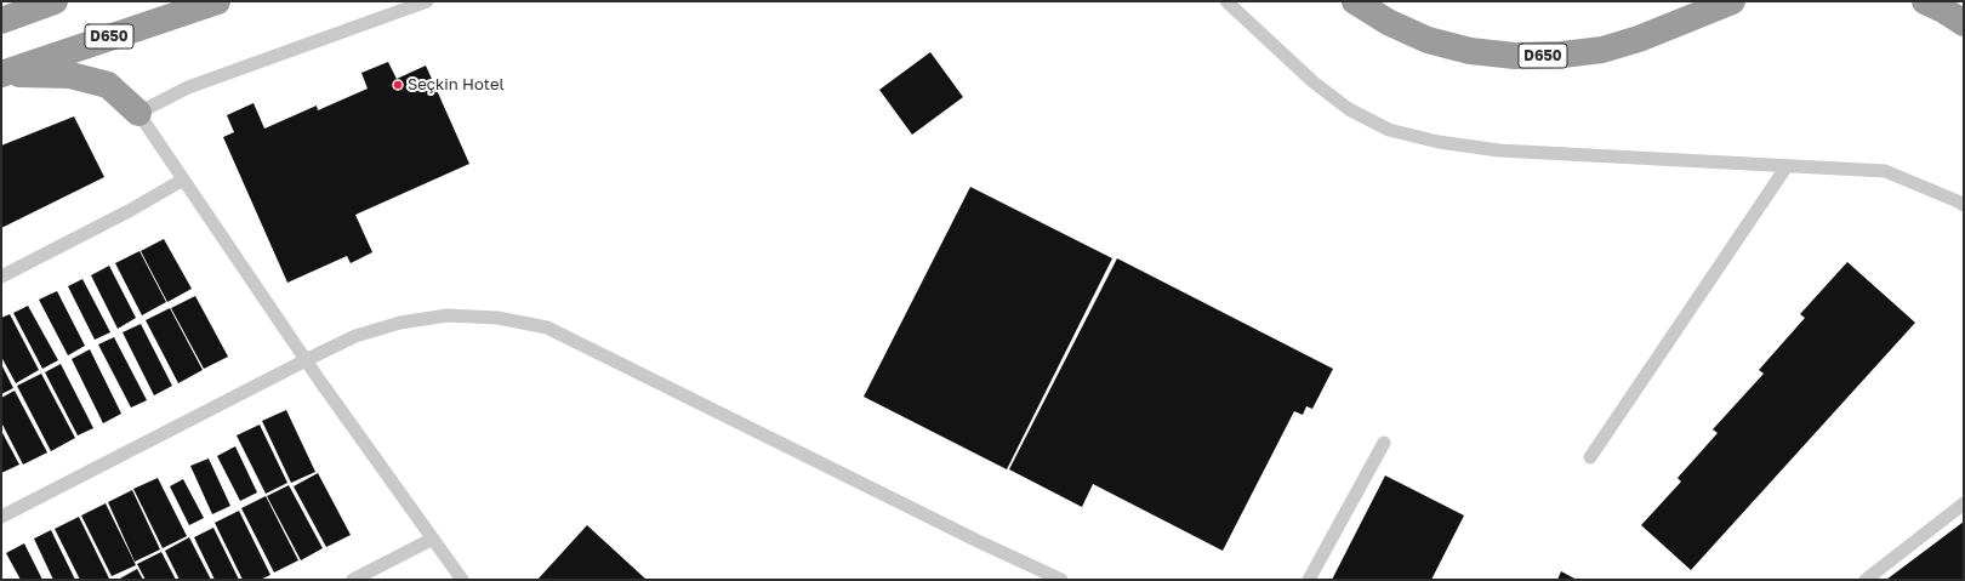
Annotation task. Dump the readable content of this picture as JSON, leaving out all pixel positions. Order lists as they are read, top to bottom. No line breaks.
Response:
{"streets":{"highway":["D650"]},"places":["Seçkin Hotel"]}
